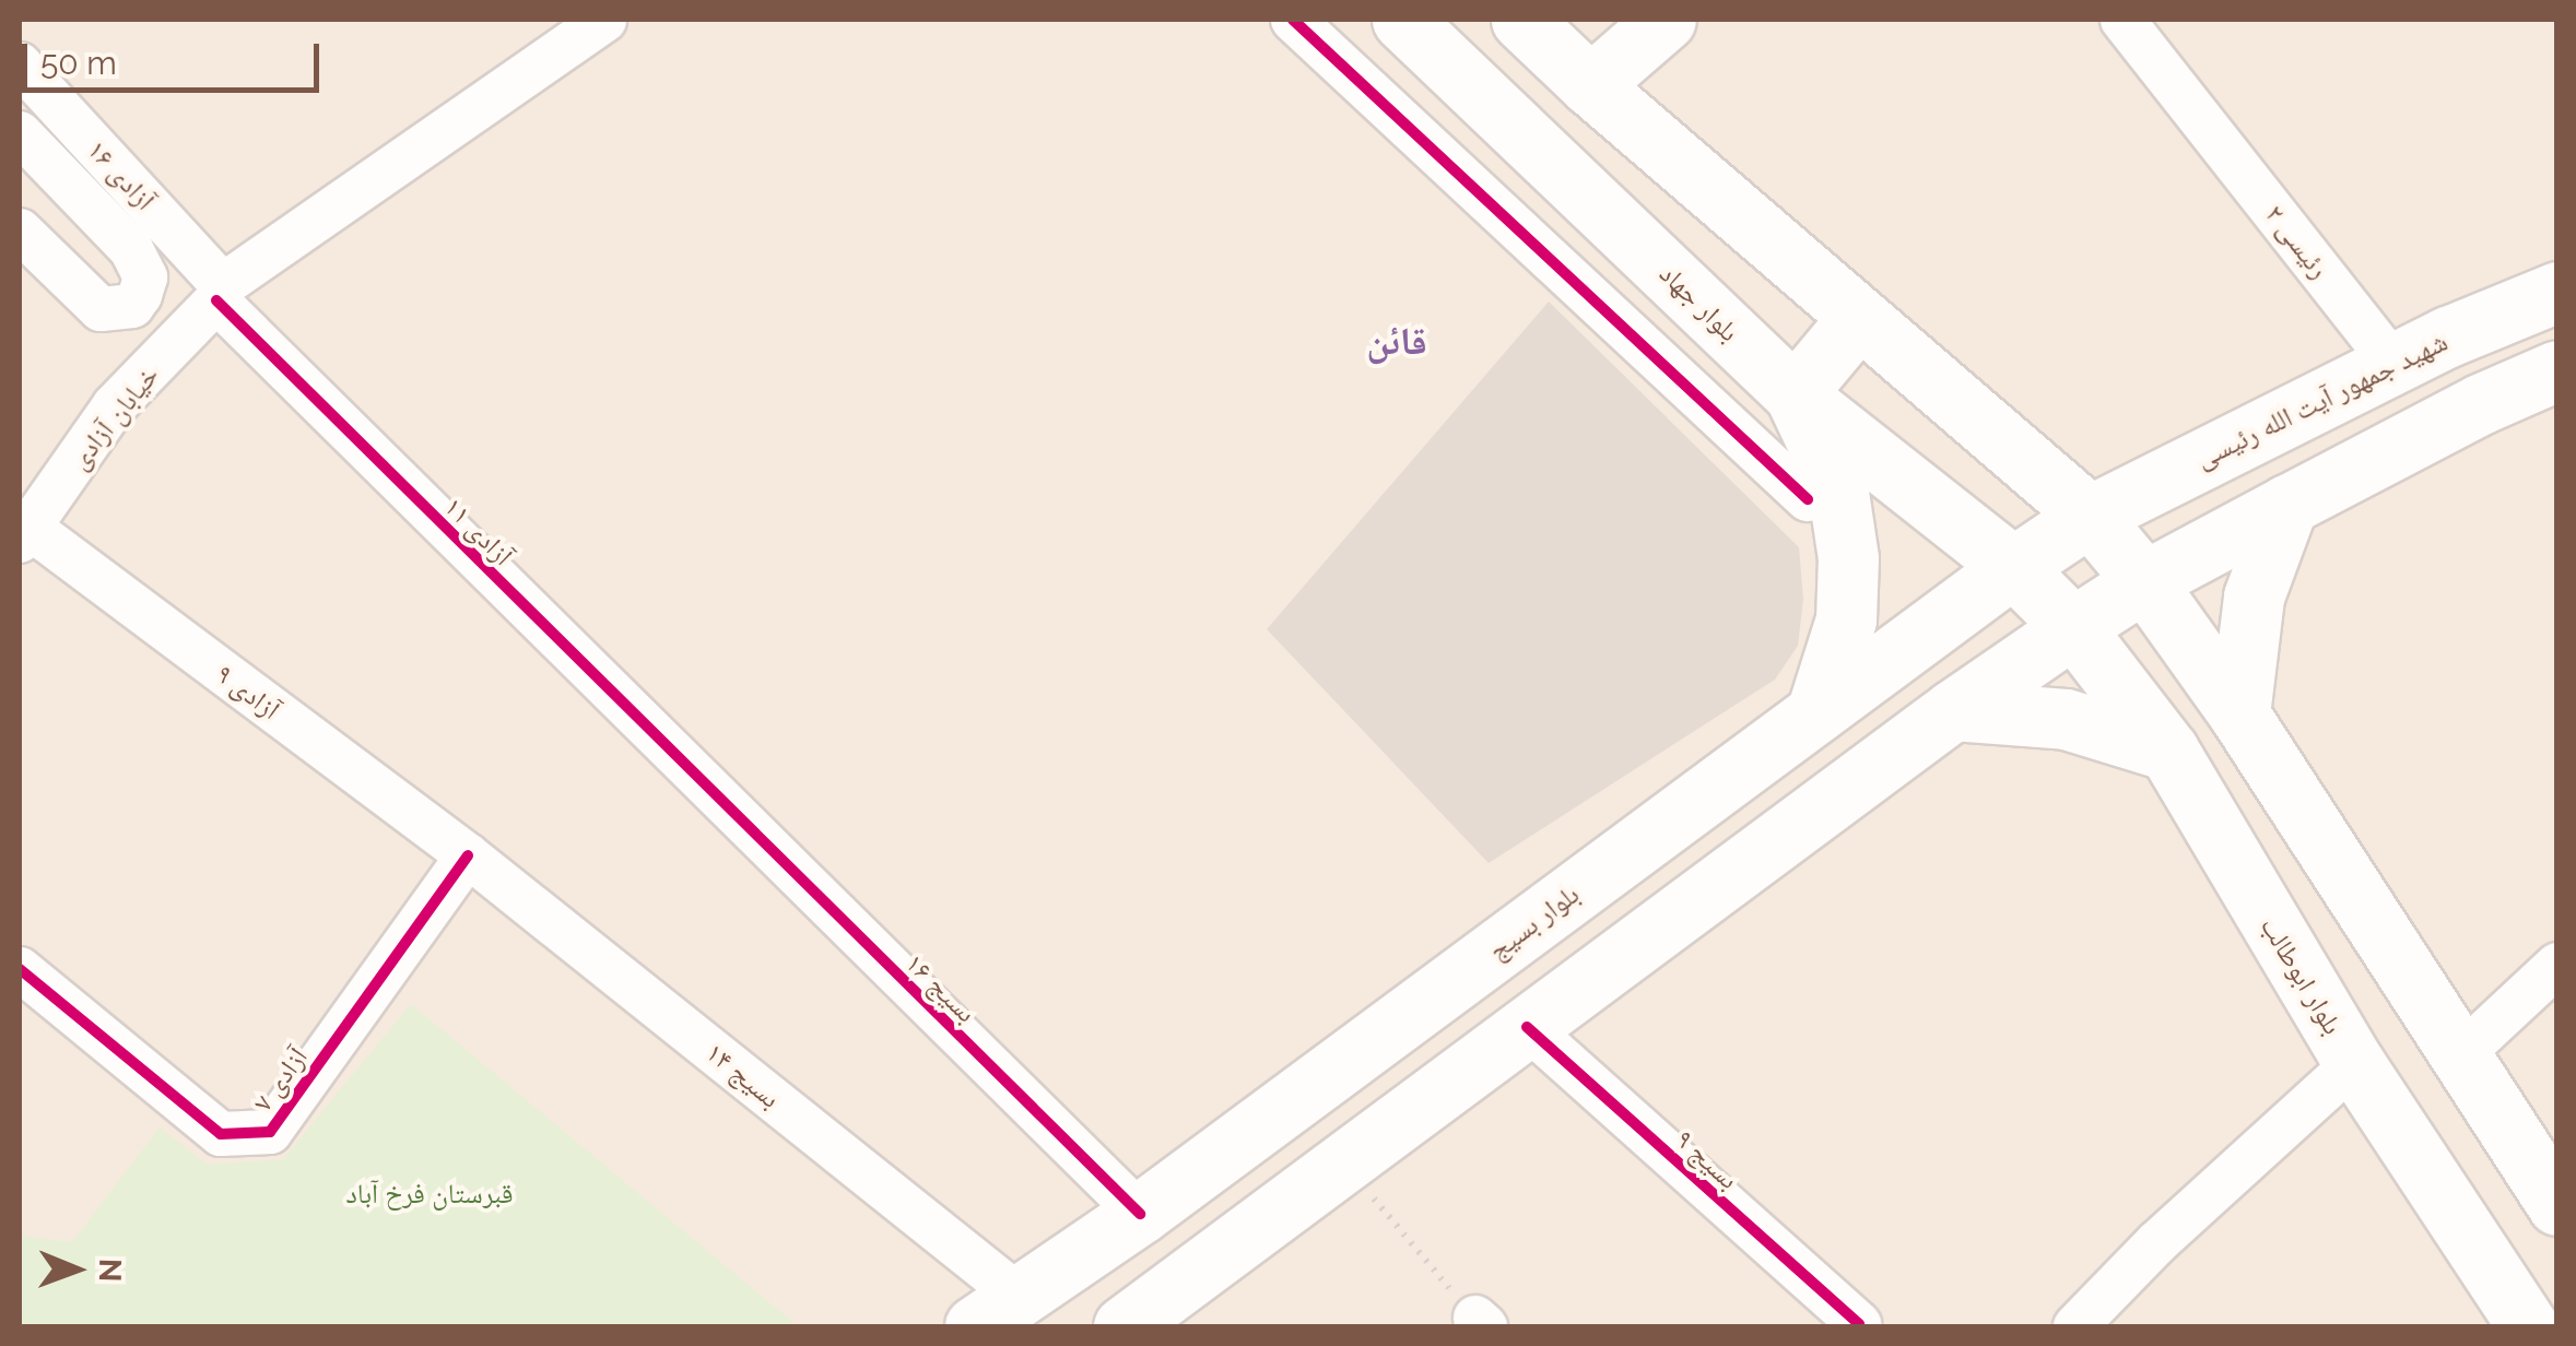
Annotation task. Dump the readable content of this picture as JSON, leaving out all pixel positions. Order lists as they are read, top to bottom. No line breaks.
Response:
{"streets":{"main road":["بلوار جهاد","شهید جمهور آیت الله رئیسی","بلوار بسیج","بلوار ابوطالب"],"street":["آزادی ۱۶","رئیسی ۲","خیابان آزادی","آزادی ۱۱","آزادی ۹","بسیج ۱۶","بسیج ۱۴","آزادی ۷","بسیج ۹"]},"crossings":[["آزادی ۱۶","خیابان آزادی"],["آزادی ۱۶","آزادی ۱۱"],["رئیسی ۲","شهید جمهور آیت الله رئیسی"],["بلوار جهاد","بلوار بسیج"],["بلوار جهاد","بلوار ابوطالب"],["شهید جمهور آیت الله رئیسی","بلوار بسیج"],["خیابان آزادی","آزادی ۱۱"],["خیابان آزادی","آزادی ۹"],["آزادی ۱۱","بسیج ۱۶"],["آزادی ۹","بسیج ۱۴"],["آزادی ۹","آزادی ۷"],["بلوار بسیج","بسیج ۱۶"],["بلوار بسیج","بسیج ۱۴"],["بسیج ۱۴","آزادی ۷"]],"districts":["قائن"],"parks":["قبرستان فرخ آباد"],"scale_bar":"50 m","north":"right"}
